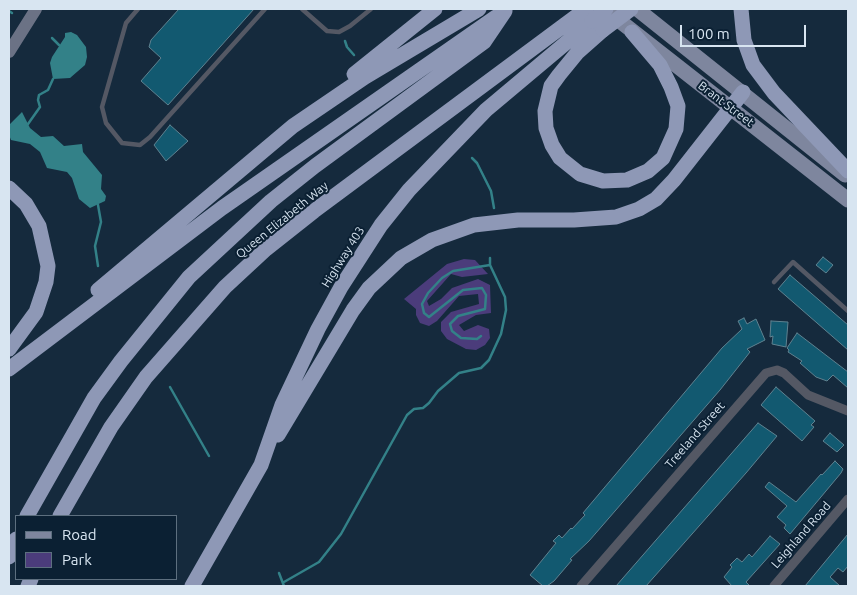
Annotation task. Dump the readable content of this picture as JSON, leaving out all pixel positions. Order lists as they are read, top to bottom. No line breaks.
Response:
{"streets":{"highway":["Queen Elizabeth Way","Highway 403"],"main road":["Brant Street"],"street":["Treeland Street","Leighland Road"]},"crossings":[["Brant Street","Queen Elizabeth Way"],["Brant Street","Highway 403"],["Queen Elizabeth Way","Highway 403"]],"legend":["Road","Park"],"scale_bar":"100 m"}
